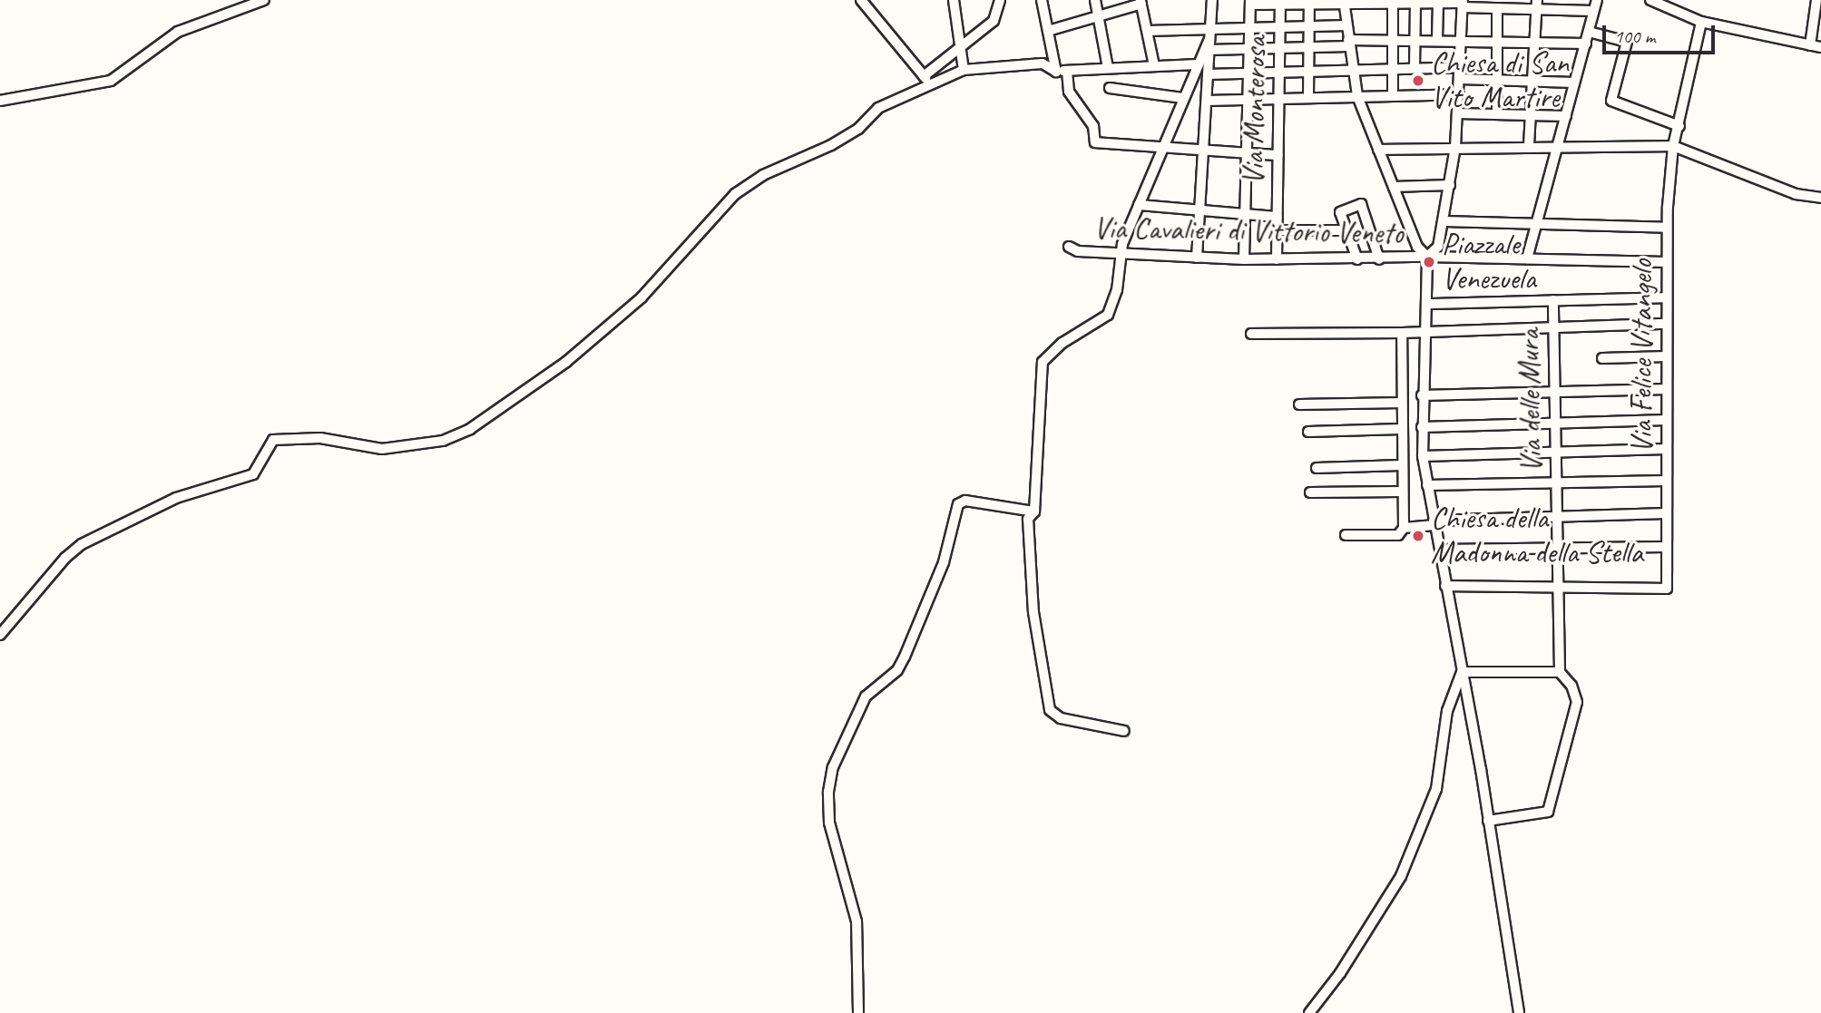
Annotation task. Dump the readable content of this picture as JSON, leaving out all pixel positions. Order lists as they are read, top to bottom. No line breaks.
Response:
{"streets":{"street":["Via Monterosa","Via Cavalieri di Vittorio Veneto","Via Felice Vitangelo","Via delle Mura"]},"crossings":[["Via Monterosa","Via Cavalieri di Vittorio Veneto"],["Via Cavalieri di Vittorio Veneto","Via Felice Vitangelo"],["Via Felice Vitangelo","Via delle Mura"]],"places":["Chiesa di San Vito Martire","Piazzale Venezuela","Chiesa della Madonna della Stella"],"scale_bar":"100 m"}
